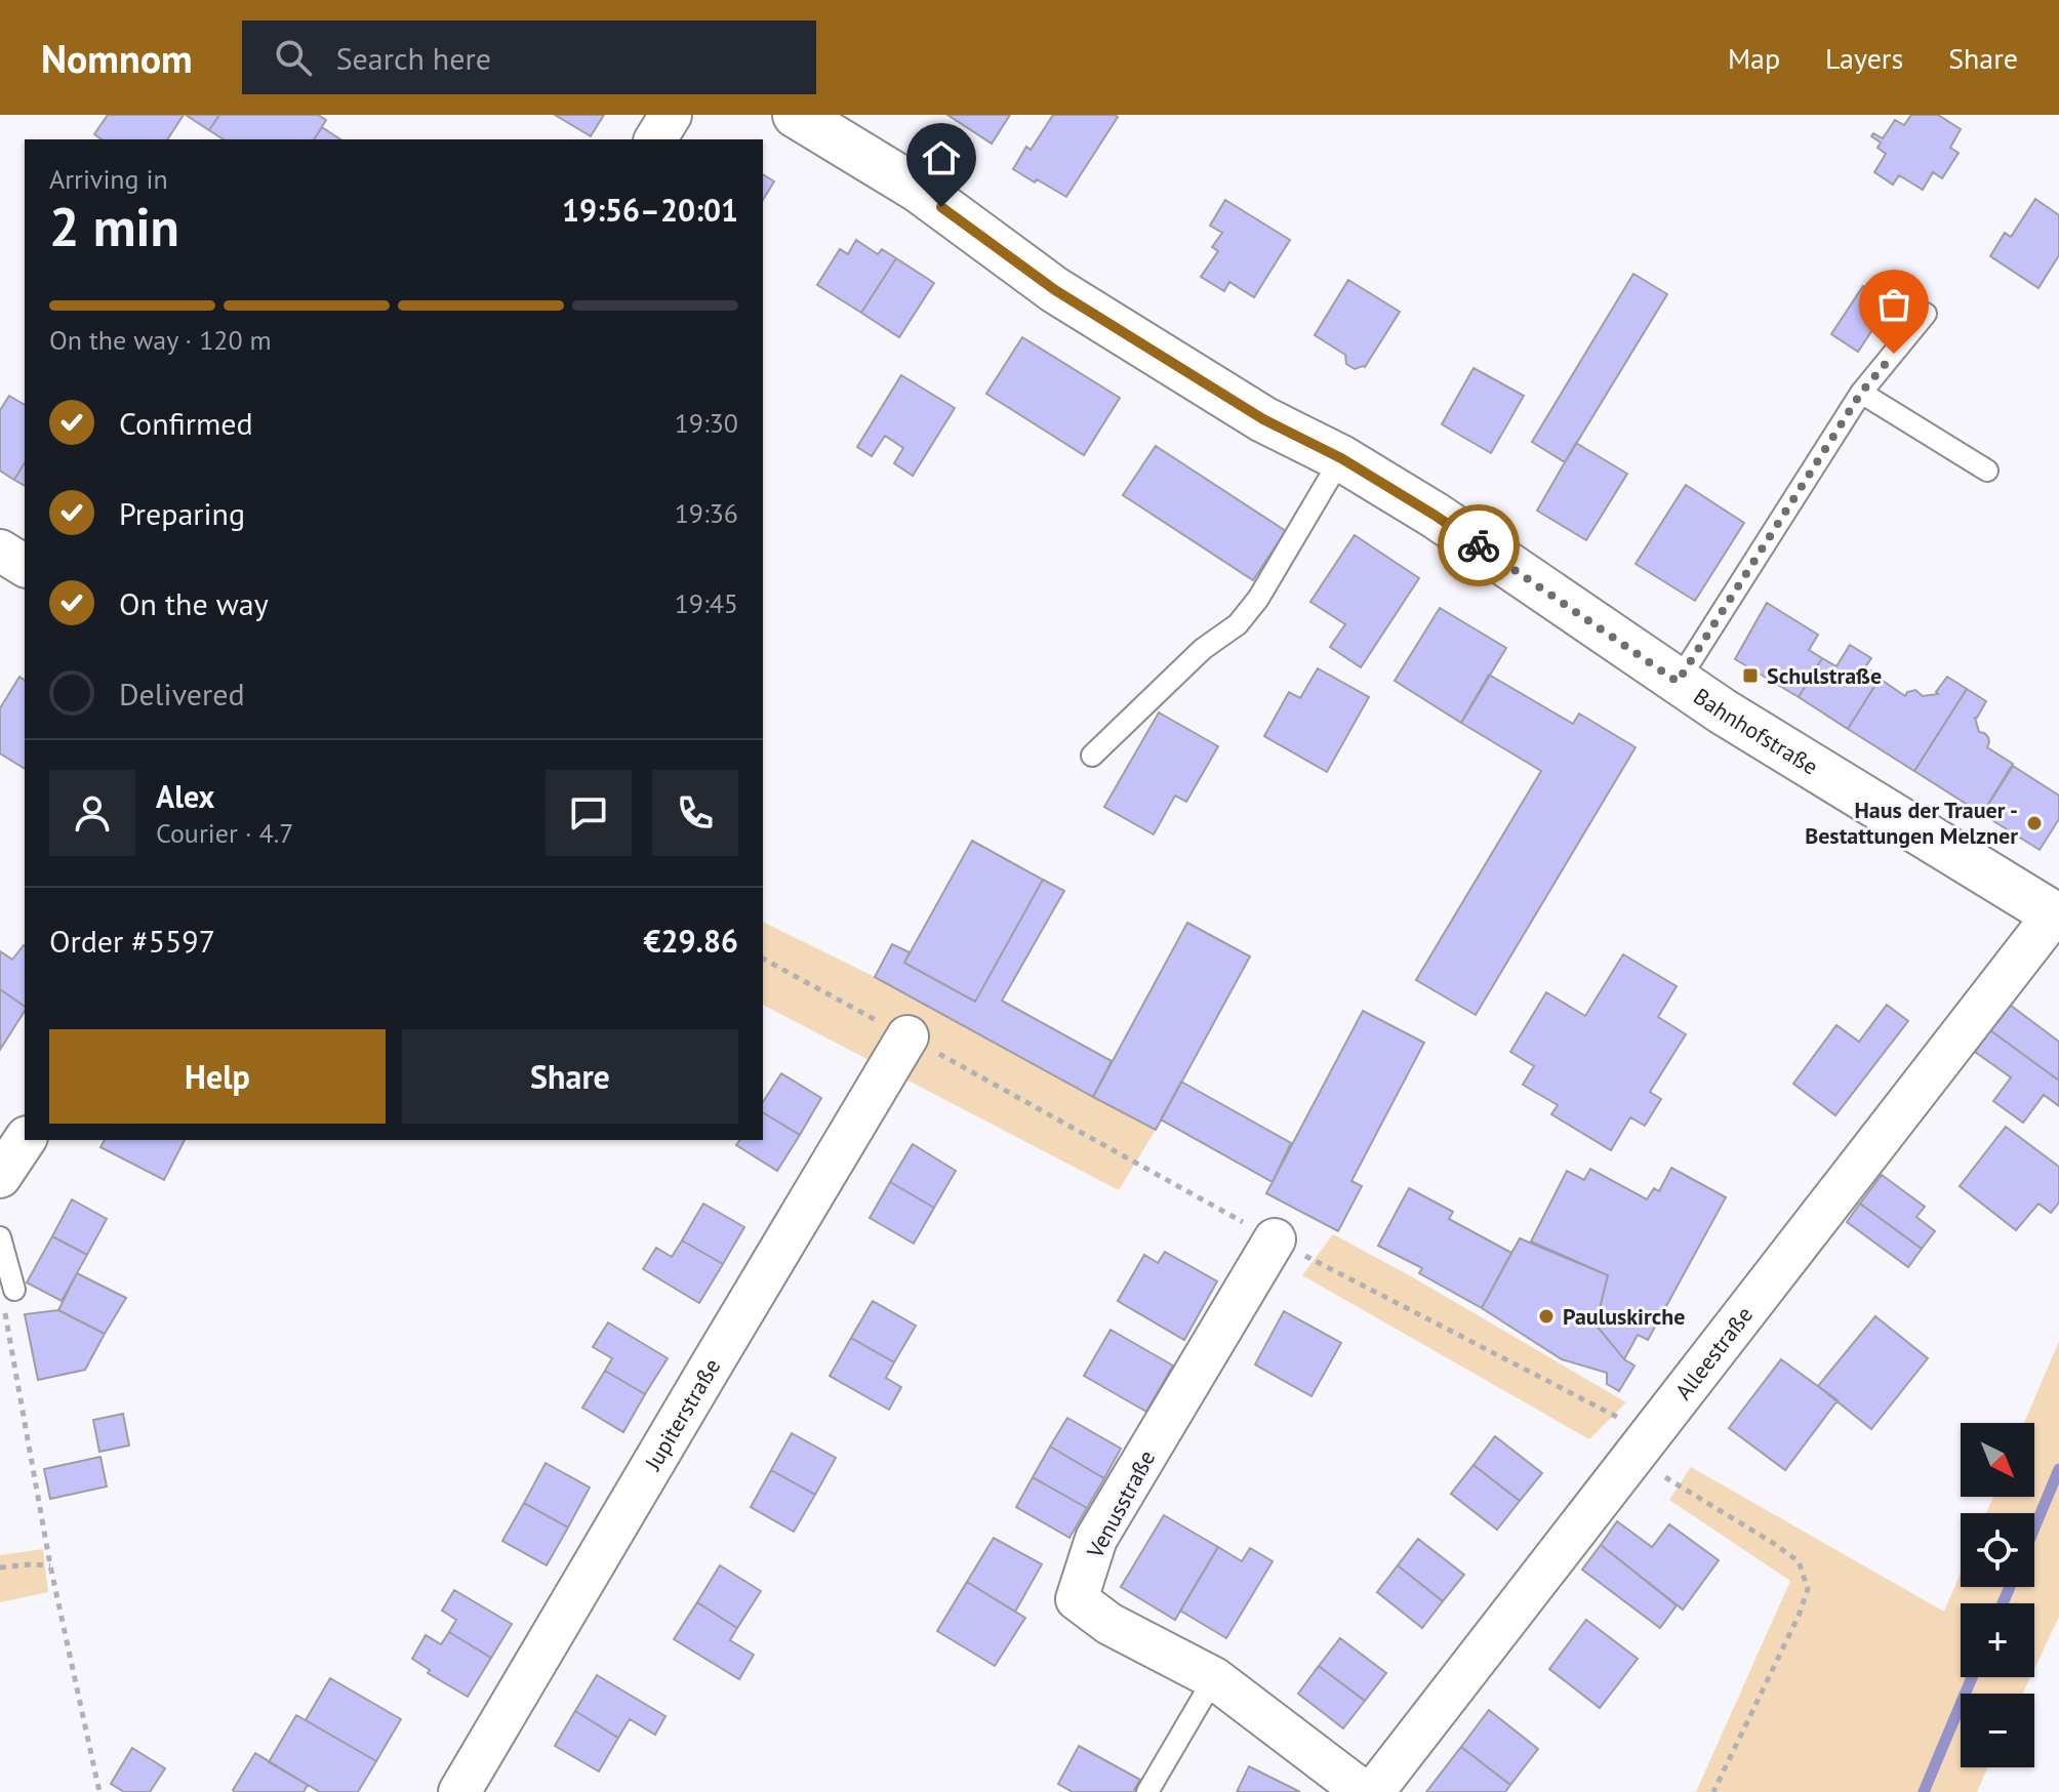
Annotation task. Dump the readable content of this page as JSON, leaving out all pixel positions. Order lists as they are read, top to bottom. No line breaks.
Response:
{"streets":{"main road":["Bahnhofstraße"],"street":["Alleestraße","Jupiterstraße","Venusstraße"]},"crossings":[["Bahnhofstraße","Alleestraße"]],"places":{"transit":["Schulstraße"],"other":["Haus der Trauer - Bestattungen Melzner","Pauluskirche"]},"north":"bottom right","page":{"header":"Nomnom","search":"Search here","nav":["Map","Layers","Share"],"heading":["2 min","Arriving in","19:56–20:01"],"panel":["Alex","Courier · 4.7","Order #5597","€29.86"],"bar":"On the way · 120 m","list":[["Confirmed","19:30"],["Preparing","19:36"],["On the way","19:45"],"Delivered"],"buttons":["Help","Share"],"map_buttons":["+","−"]}}
